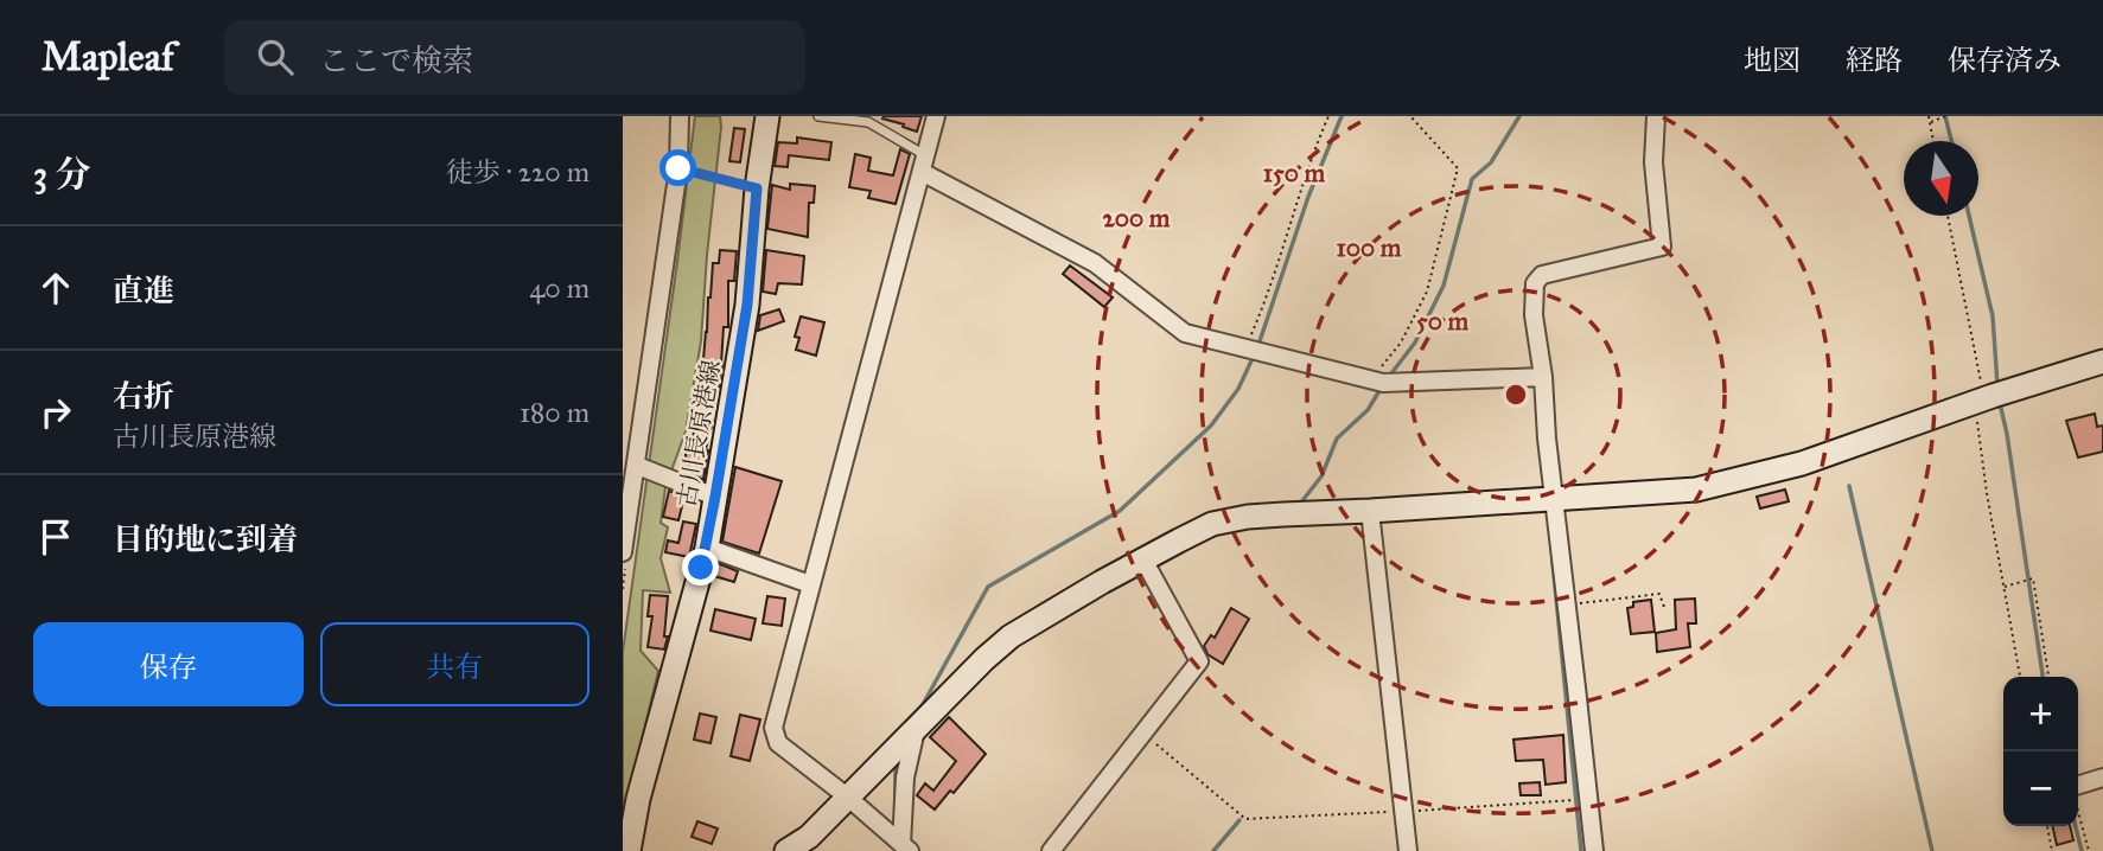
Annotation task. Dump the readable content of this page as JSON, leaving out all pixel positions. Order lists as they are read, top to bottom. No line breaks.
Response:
{"streets":{"street":["古川長原港線"]},"north":"bottom","page":{"header":"Mapleaf","search":"ここで検索","nav":["地図","経路","保存済み"],"heading":["3 分","徒歩 · 220 m"],"list":[["直進","40 m"],["右折","古川長原港線","180 m"],"目的地に到着"],"buttons":["保存","共有"],"map_buttons":["+","−"]},"rings":["150 m","200 m","100 m","50 m"]}
